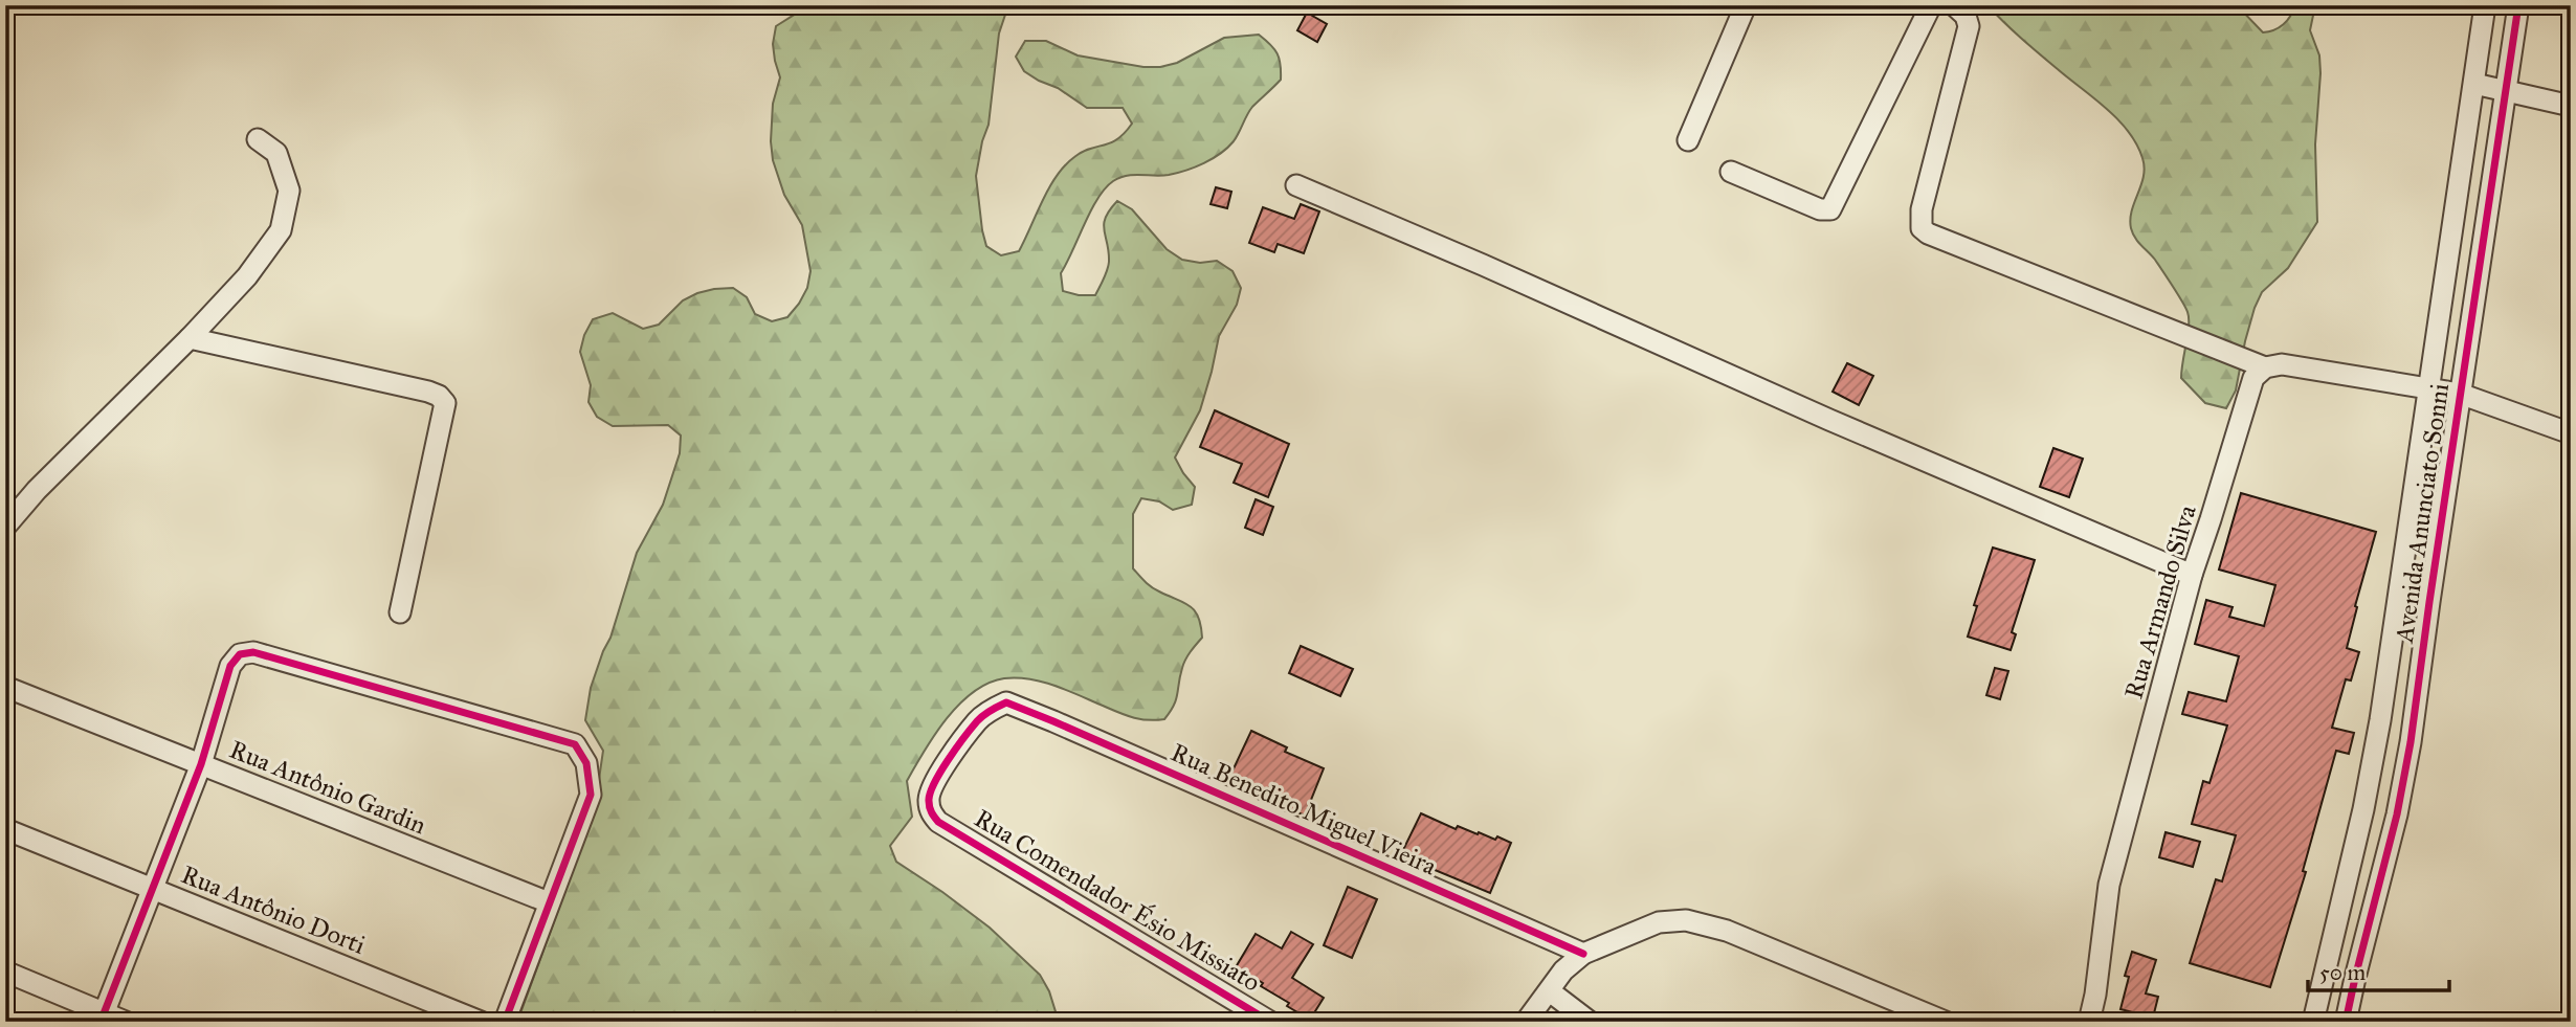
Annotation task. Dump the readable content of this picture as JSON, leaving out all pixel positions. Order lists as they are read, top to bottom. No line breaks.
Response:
{"streets":{"street":["Avenida Anunciato Sonni","Rua Armando Silva","Rua Antônio Gardin","Rua Benedito Miguel Vieira","Rua Comendador Ésio Missiato","Rua Antônio Dorti"]},"crossings":[["Rua Benedito Miguel Vieira","Rua Comendador Ésio Missiato"]],"scale_bar":"50 m"}
